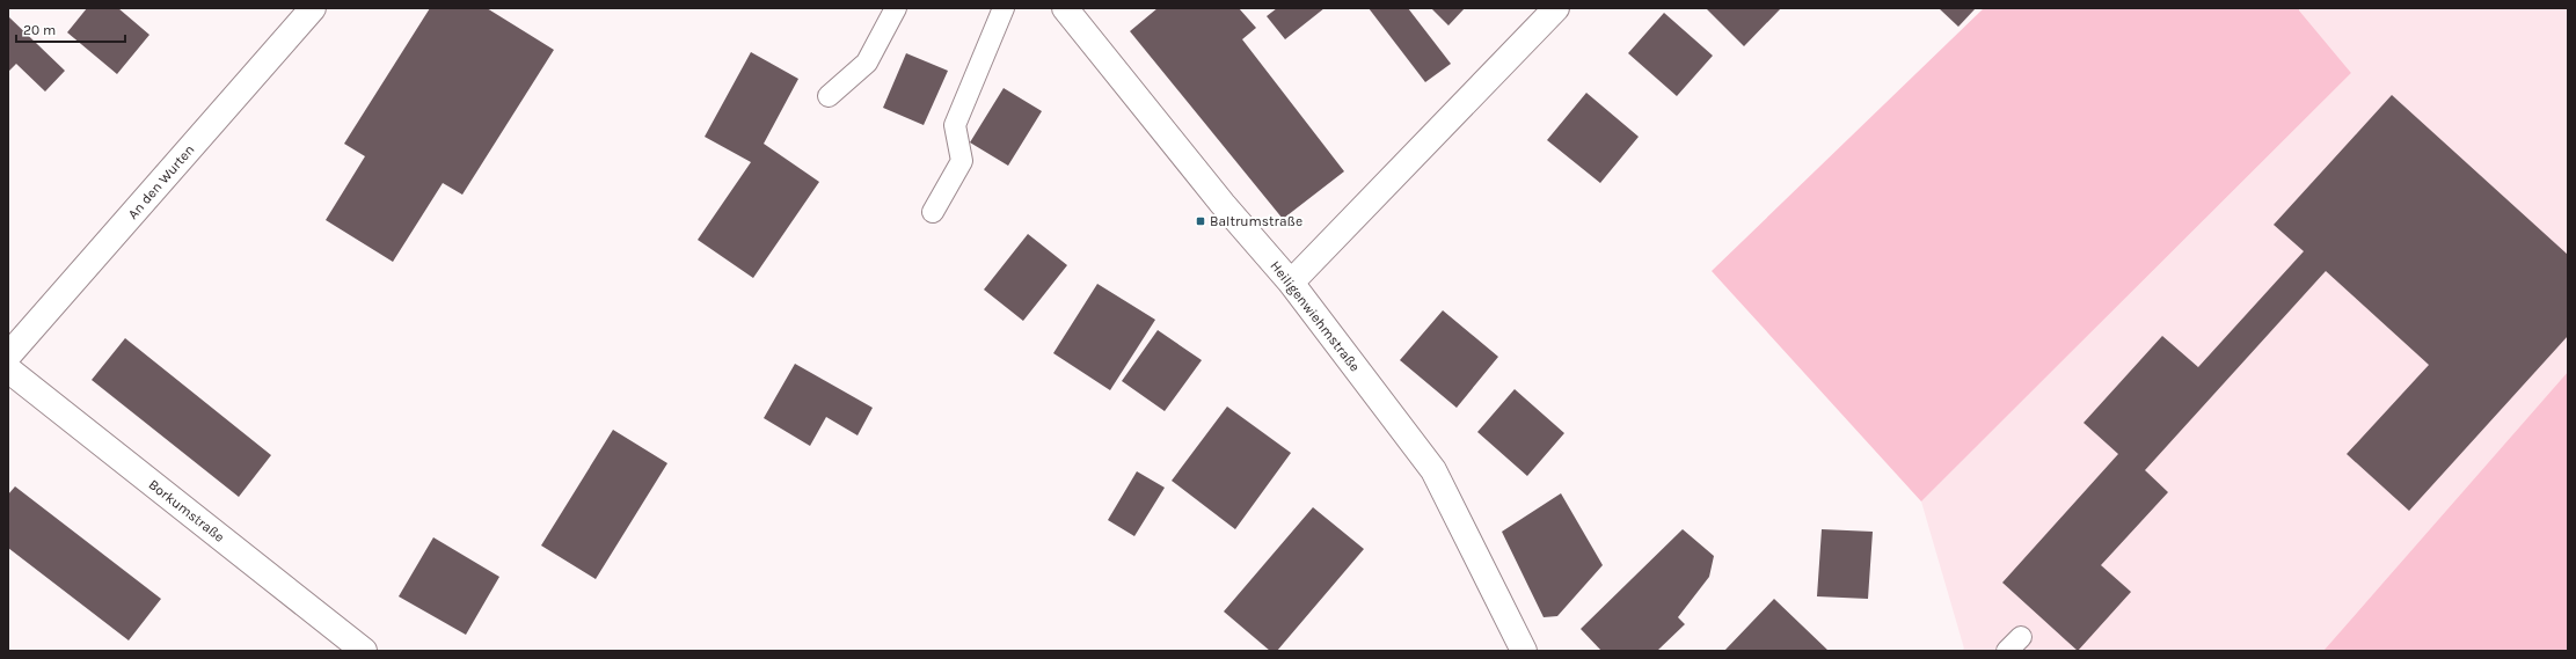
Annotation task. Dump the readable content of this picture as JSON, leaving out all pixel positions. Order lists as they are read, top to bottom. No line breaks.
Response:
{"streets":{"street":["An den Wurten","Heiligenwiehmstraße","Borkumstraße"]},"places":{"transit":["Baltrumstraße"]},"scale_bar":"20 m"}
